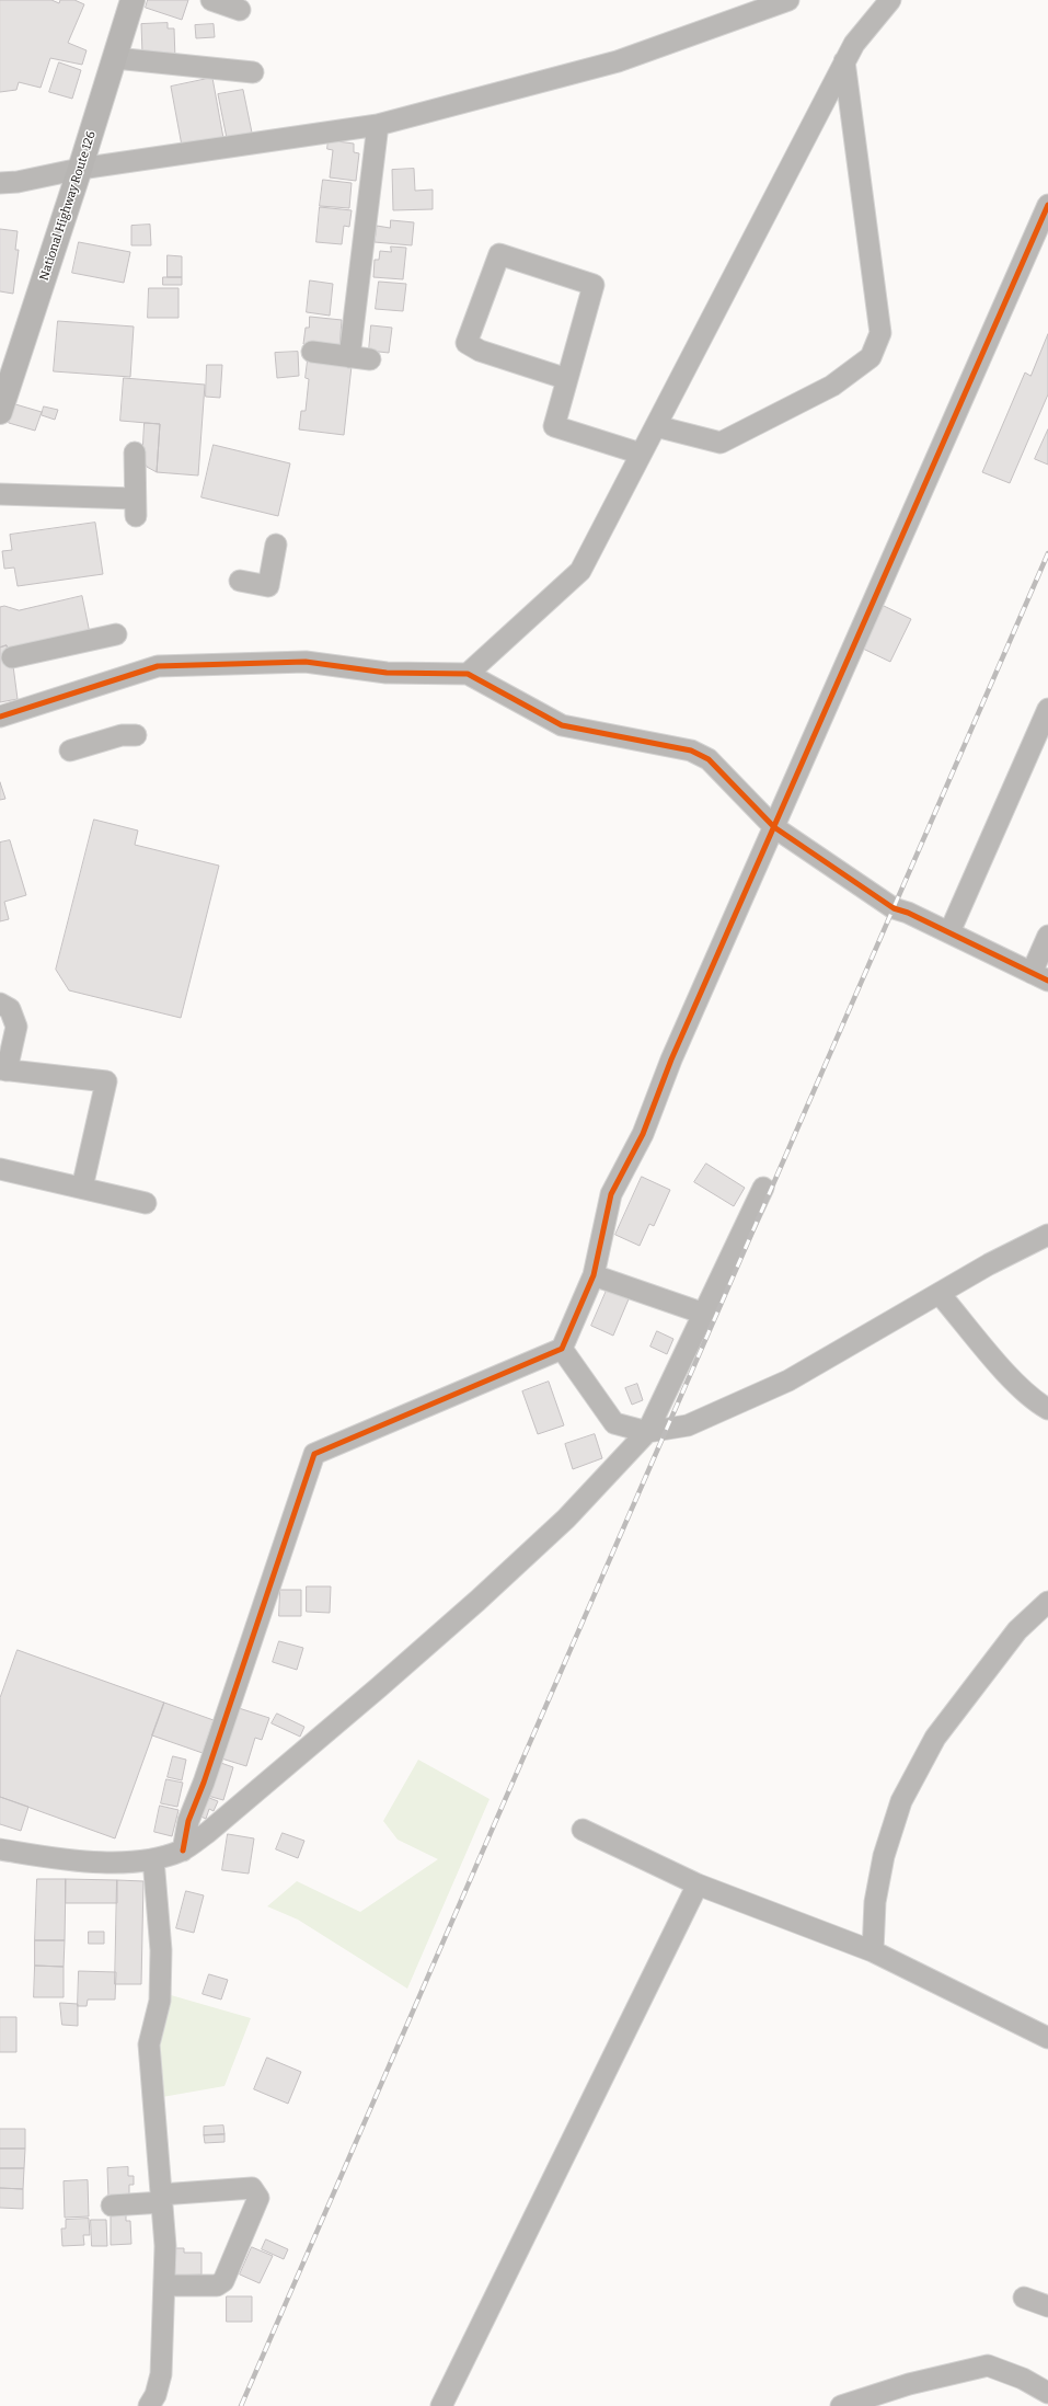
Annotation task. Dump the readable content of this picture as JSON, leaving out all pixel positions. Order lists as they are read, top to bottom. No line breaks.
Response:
{"streets":{"highway":["National Highway Route 126"]}}
